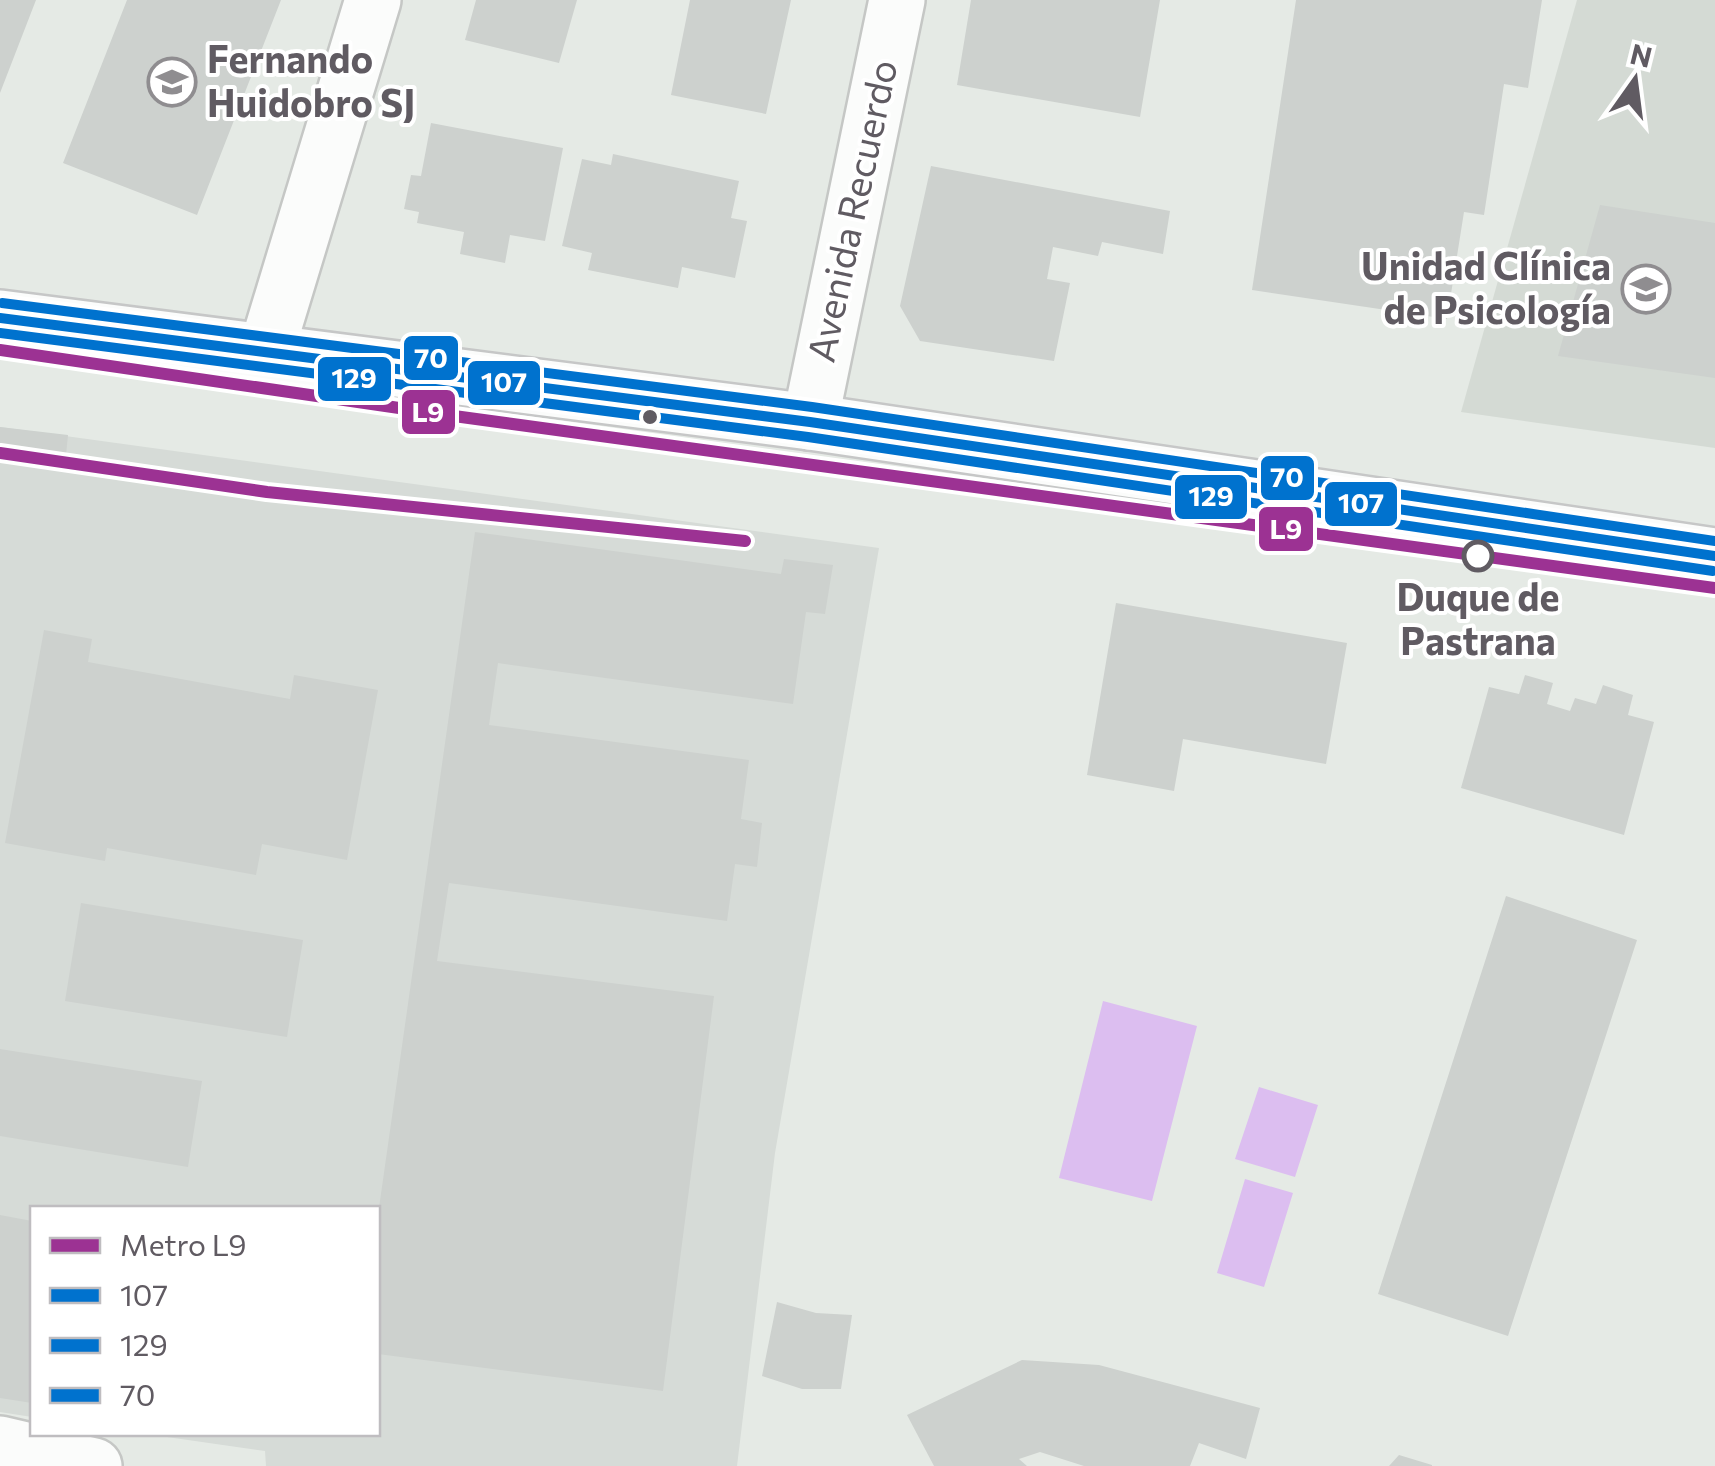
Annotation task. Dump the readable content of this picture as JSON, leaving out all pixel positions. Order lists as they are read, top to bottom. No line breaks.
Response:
{"streets":{"main road":["Avenida Recuerdo"]},"places":{"school or university":["Fernando Huidobro SJ","Unidad Clínica de Psicología"],"other":["Duque de Pastrana"]},"lines":["transit line 70","transit line 107","transit line 129","metro line L9"],"legend":["Metro L9","107","129","70"],"north":"top"}
